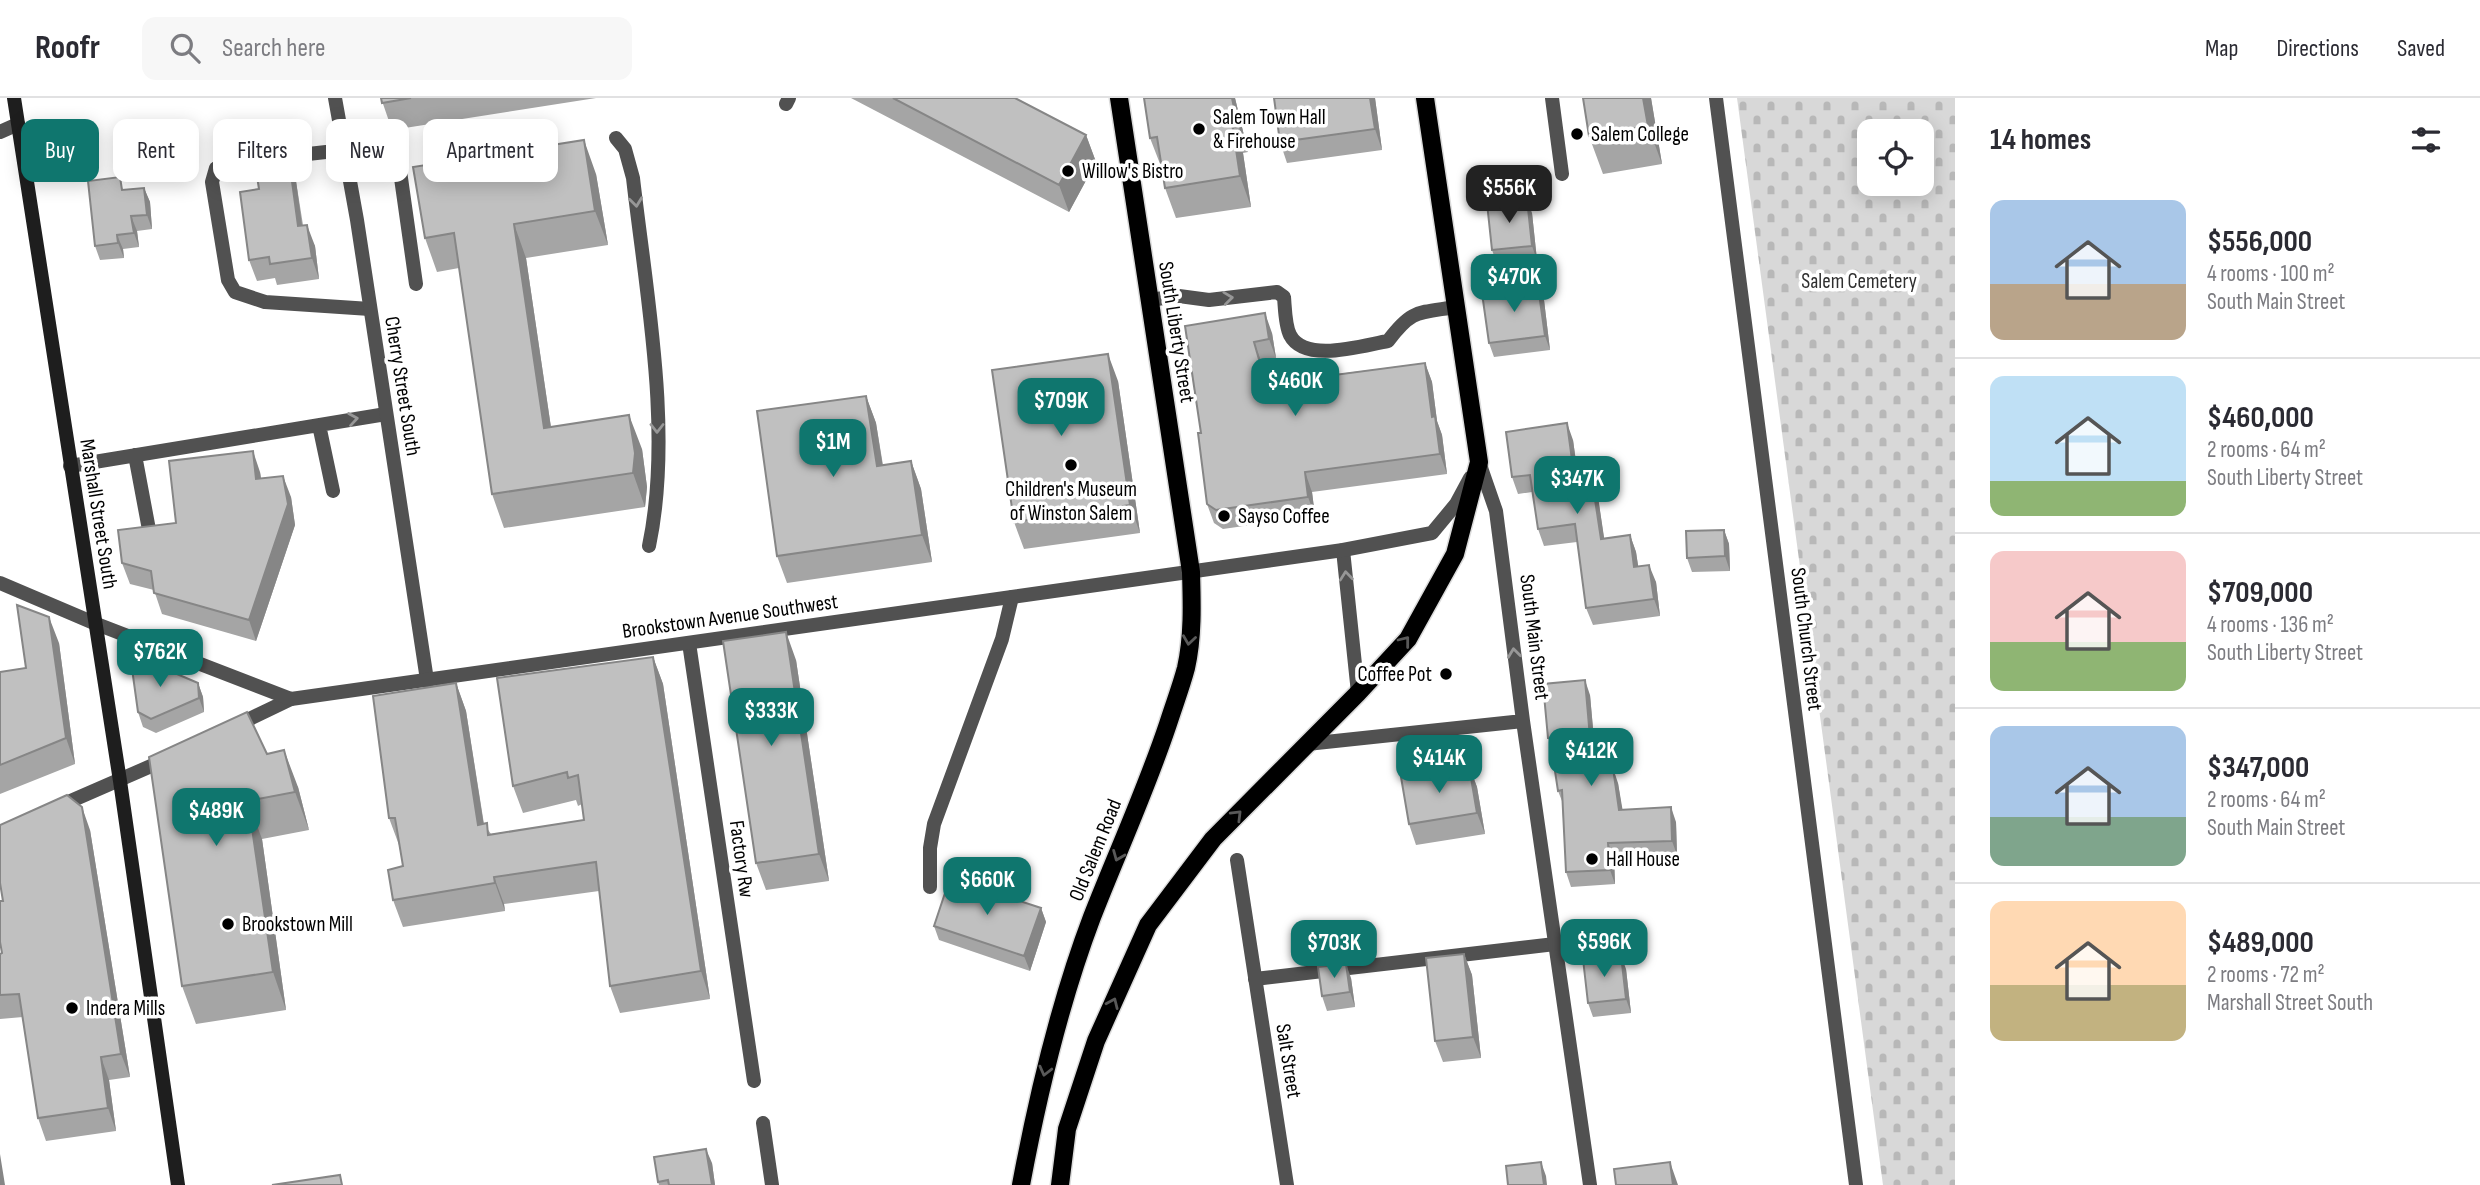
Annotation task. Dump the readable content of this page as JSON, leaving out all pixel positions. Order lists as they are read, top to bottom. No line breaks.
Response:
{"streets":{"main road":["South Liberty Street","Marshall Street South","South Main Street","Old Salem Road"],"street":["Cherry Street South","Brookstown Avenue Southwest","South Church Street","Factory Rw","Salt Street"]},"crossings":[["South Liberty Street","Brookstown Avenue Southwest"],["South Liberty Street","Old Salem Road"],["Cherry Street South","Brookstown Avenue Southwest"],["Marshall Street South","Brookstown Avenue Southwest"],["Brookstown Avenue Southwest","South Main Street"],["Brookstown Avenue Southwest","Old Salem Road"],["Brookstown Avenue Southwest","Factory Rw"]],"parks":["Salem Cemetery"],"places":["Salem Town Hall & Firehouse","Salem College","Willow's Bistro","Children's Museum of Winston Salem","Sayso Coffee","Coffee Pot","Hall House","Brookstown Mill","Indera Mills"],"page":{"header":"Roofr","search":"Search here","nav":["Map","Directions","Saved"],"heading":"14 homes","chip":["Buy","Rent","Filters","New","Apartment"],"price":["$556K","$470K","$460K","$709K","$1M","$347K","$762K","$333K","$412K","$414K","$489K","$660K","$596K","$703K"],"list":[{"name":"$556,000","note":"4 rooms · 100 m² · South Main Street"},{"name":"$460,000","note":"2 rooms · 64 m² · South Liberty Street"},{"name":"$709,000","note":"4 rooms · 136 m² · South Liberty Street"},{"name":"$347,000","note":"2 rooms · 64 m² · South Main Street"},{"name":"$489,000","note":"2 rooms · 72 m² · Marshall Street South"}]}}
